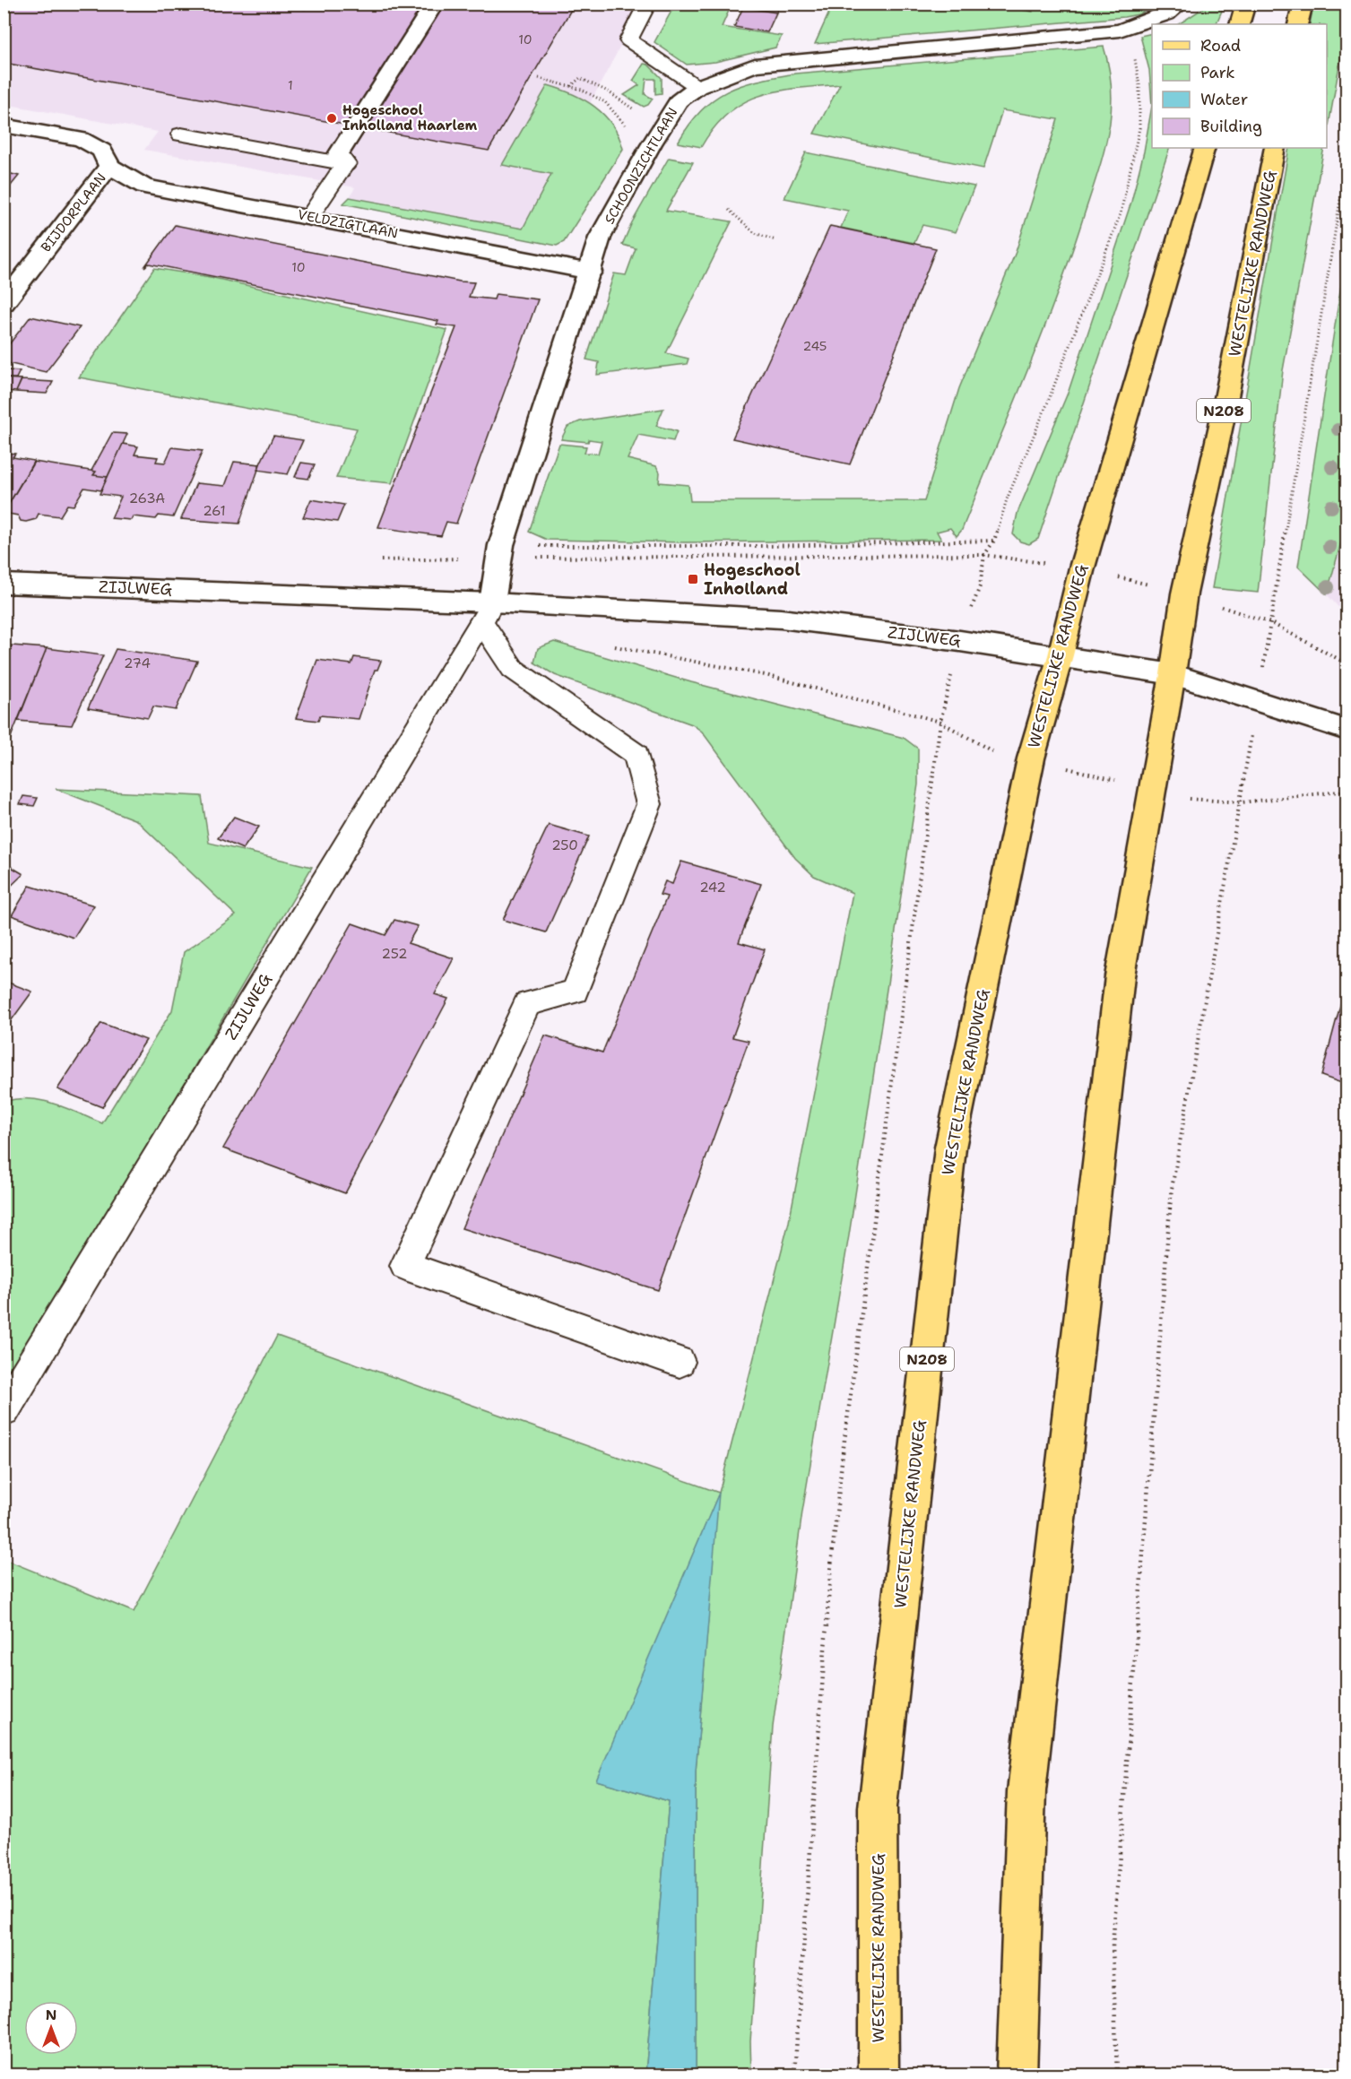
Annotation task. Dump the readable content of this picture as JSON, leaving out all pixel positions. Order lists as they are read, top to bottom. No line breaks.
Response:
{"streets":{"main road":["WESTELIJKE RANDWEG","N208"],"street":["SCHOONZICHTLAAN","BIJDORPLAAN","VELDZIGTLAAN","ZIJLWEG"]},"crossings":[["SCHOONZICHTLAAN","VELDZIGTLAAN"],["SCHOONZICHTLAAN","ZIJLWEG"],["BIJDORPLAAN","VELDZIGTLAAN"],["WESTELIJKE RANDWEG","ZIJLWEG"]],"places":{"other":["Hogeschool Inholland Haarlem"],"transit":["Hogeschool Inholland"]},"house_numbers":["10","1","10","245","263A","261","274","250","242","252"],"legend":["Road","Park","Water","Building"],"north":"top"}
